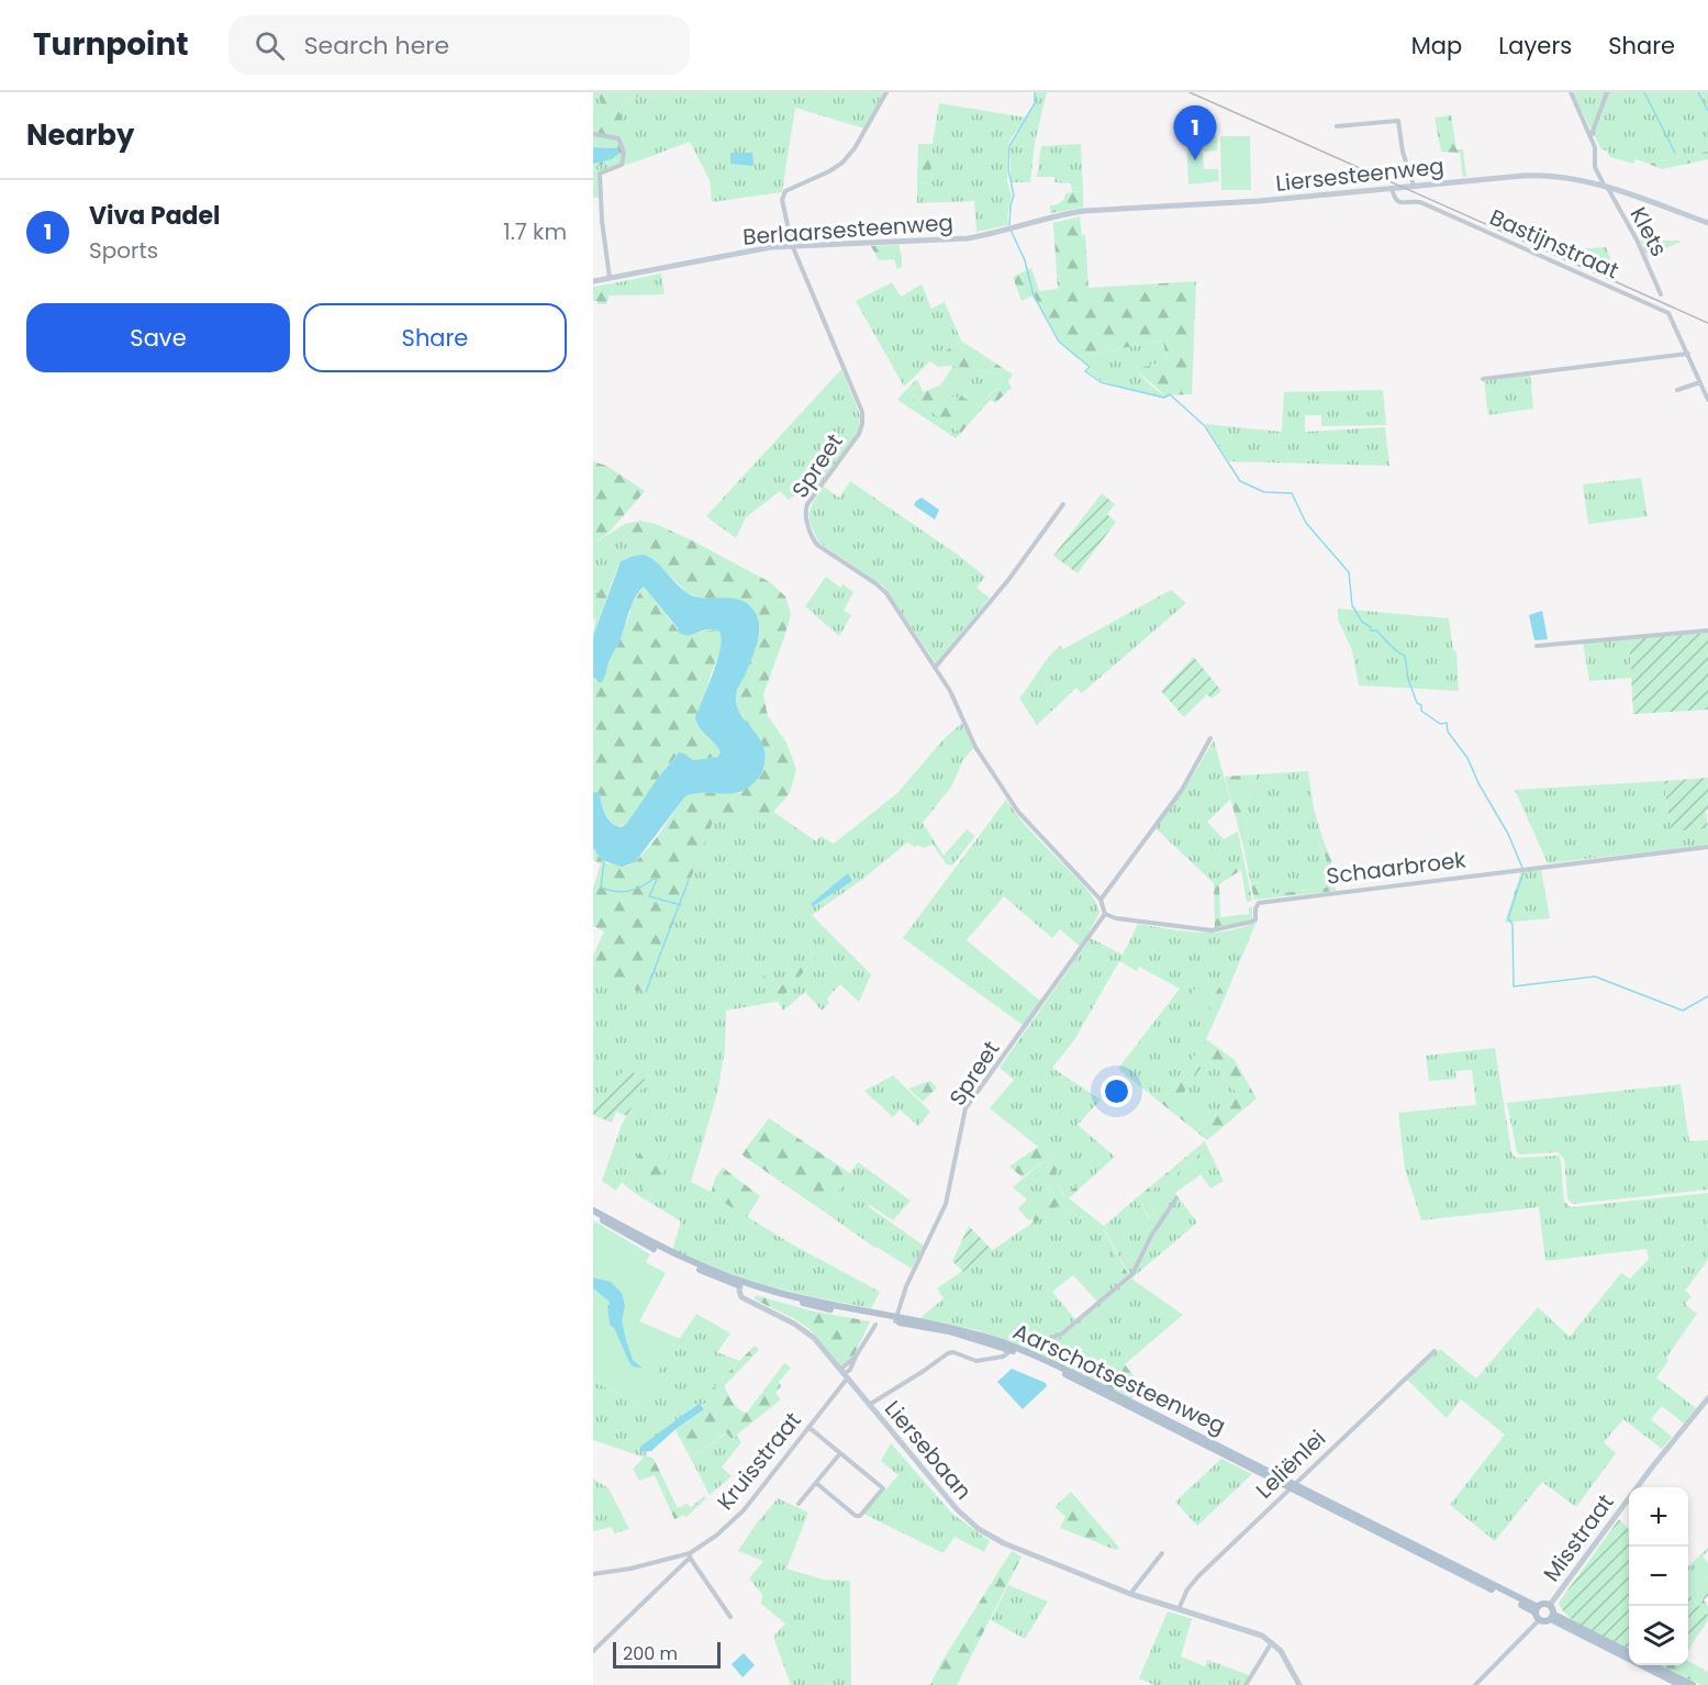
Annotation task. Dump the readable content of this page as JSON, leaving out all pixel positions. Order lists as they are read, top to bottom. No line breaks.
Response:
{"streets":{"main road":["Aarschotsesteenweg"],"street":["Liersesteenweg","Berlaarsesteenweg","Klets","Bastijnstraat","Spreet","Schaarbroek","Liersebaan","Kruisstraat","Leliënlei","Misstraat"]},"crossings":[["Liersesteenweg","Berlaarsesteenweg"],["Liersesteenweg","Klets"],["Liersesteenweg","Bastijnstraat"],["Berlaarsesteenweg","Spreet"],["Spreet","Schaarbroek"],["Spreet","Aarschotsesteenweg"],["Aarschotsesteenweg","Liersebaan"],["Aarschotsesteenweg","Leliënlei"],["Liersebaan","Kruisstraat"],["Liersebaan","Leliënlei"]],"scale_bar":"200 m","page":{"header":"Turnpoint","search":"Search here","nav":["Map","Layers","Share"],"heading":"Nearby","pins":"1","list":[{"mark":"1","name":"Viva Padel","note":"Sports","value":"1.7 km"}],"buttons":["Save","Share"],"map_buttons":["+","−"],"scale":"200 m"}}
